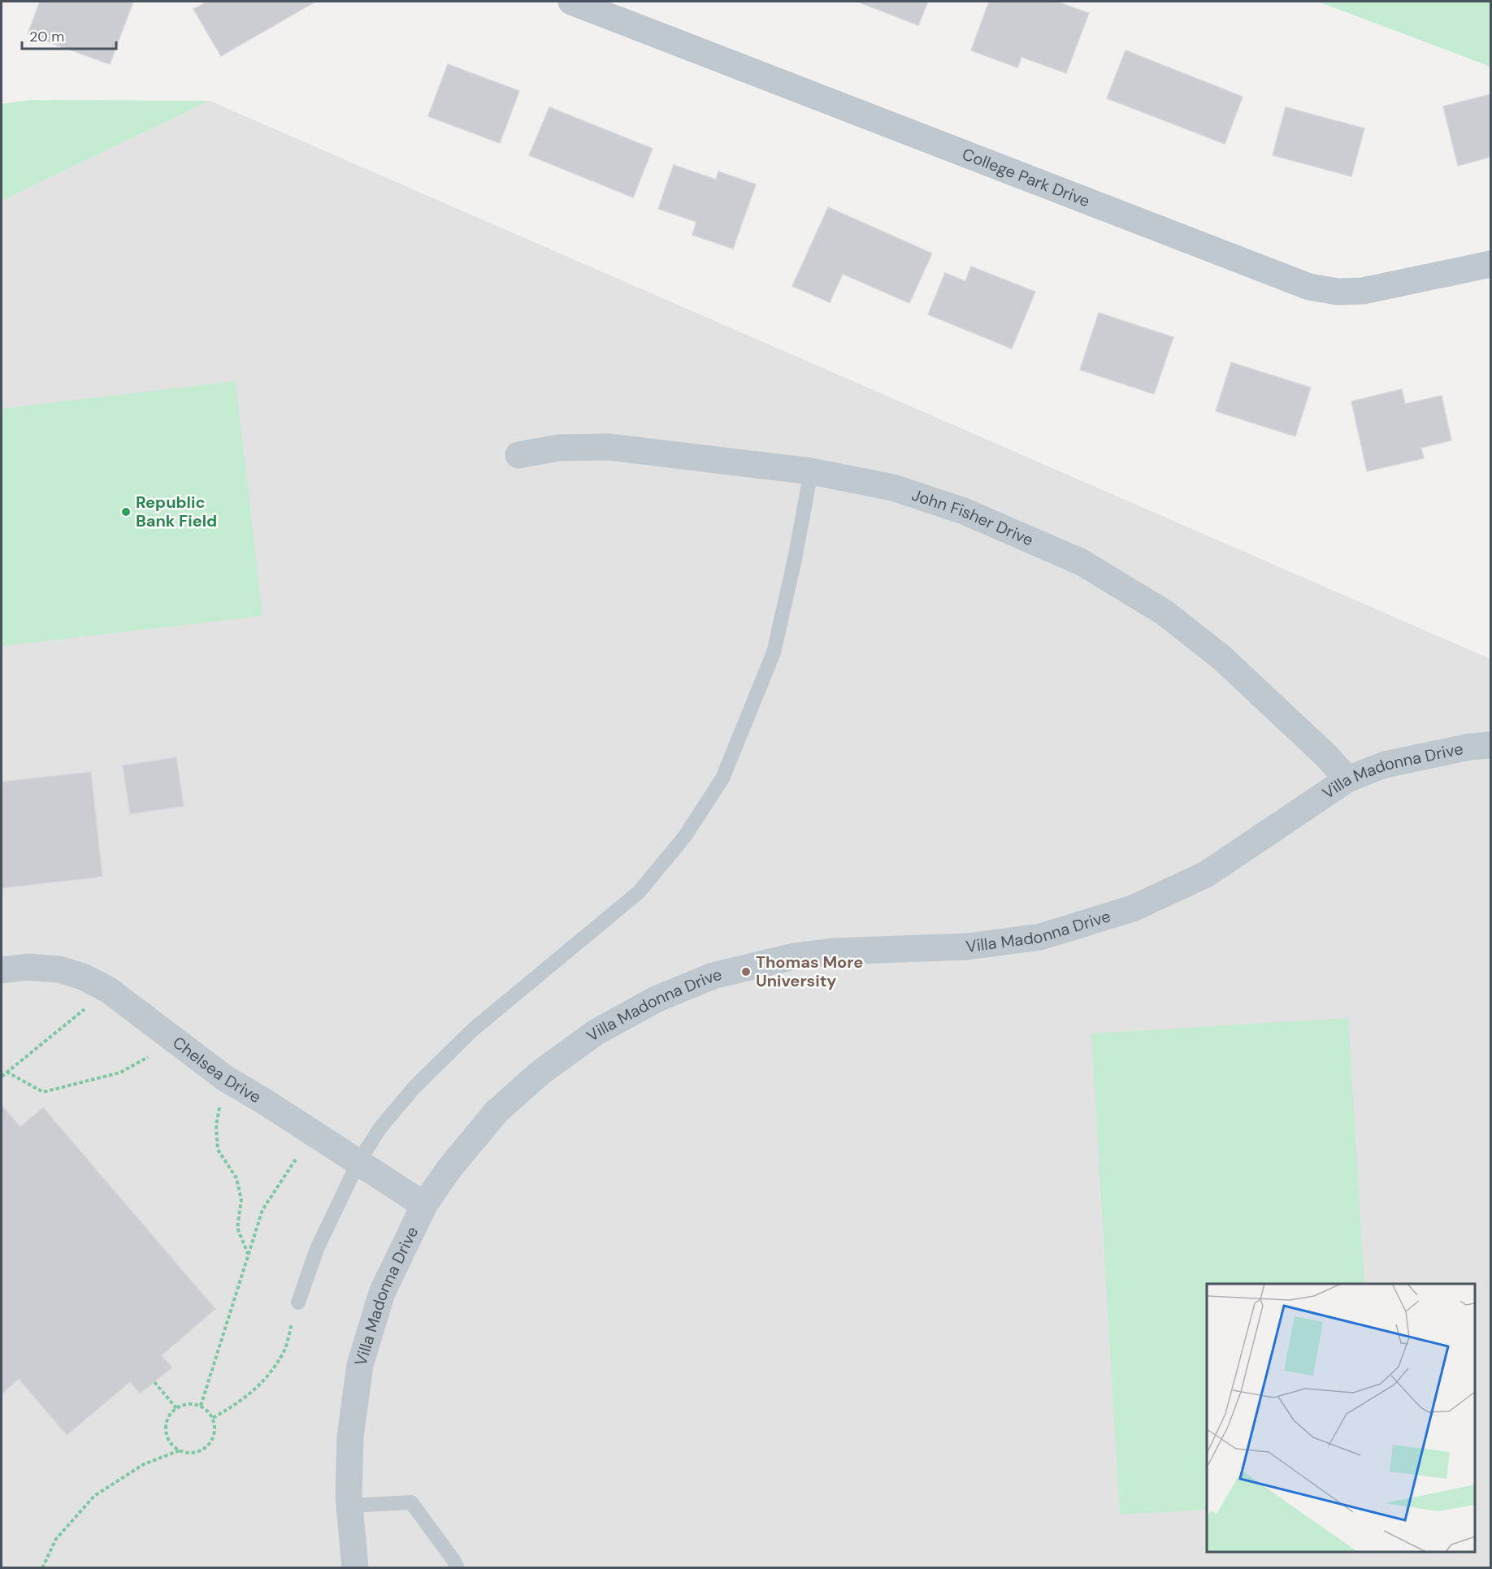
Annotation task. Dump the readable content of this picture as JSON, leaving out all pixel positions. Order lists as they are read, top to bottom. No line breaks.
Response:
{"streets":{"street":["College Park Drive","John Fisher Drive","Villa Madonna Drive","Chelsea Drive"]},"crossings":[["John Fisher Drive","Villa Madonna Drive"],["Villa Madonna Drive","Chelsea Drive"]],"places":["Republic Bank Field","Thomas More University"],"scale_bar":"20 m"}
